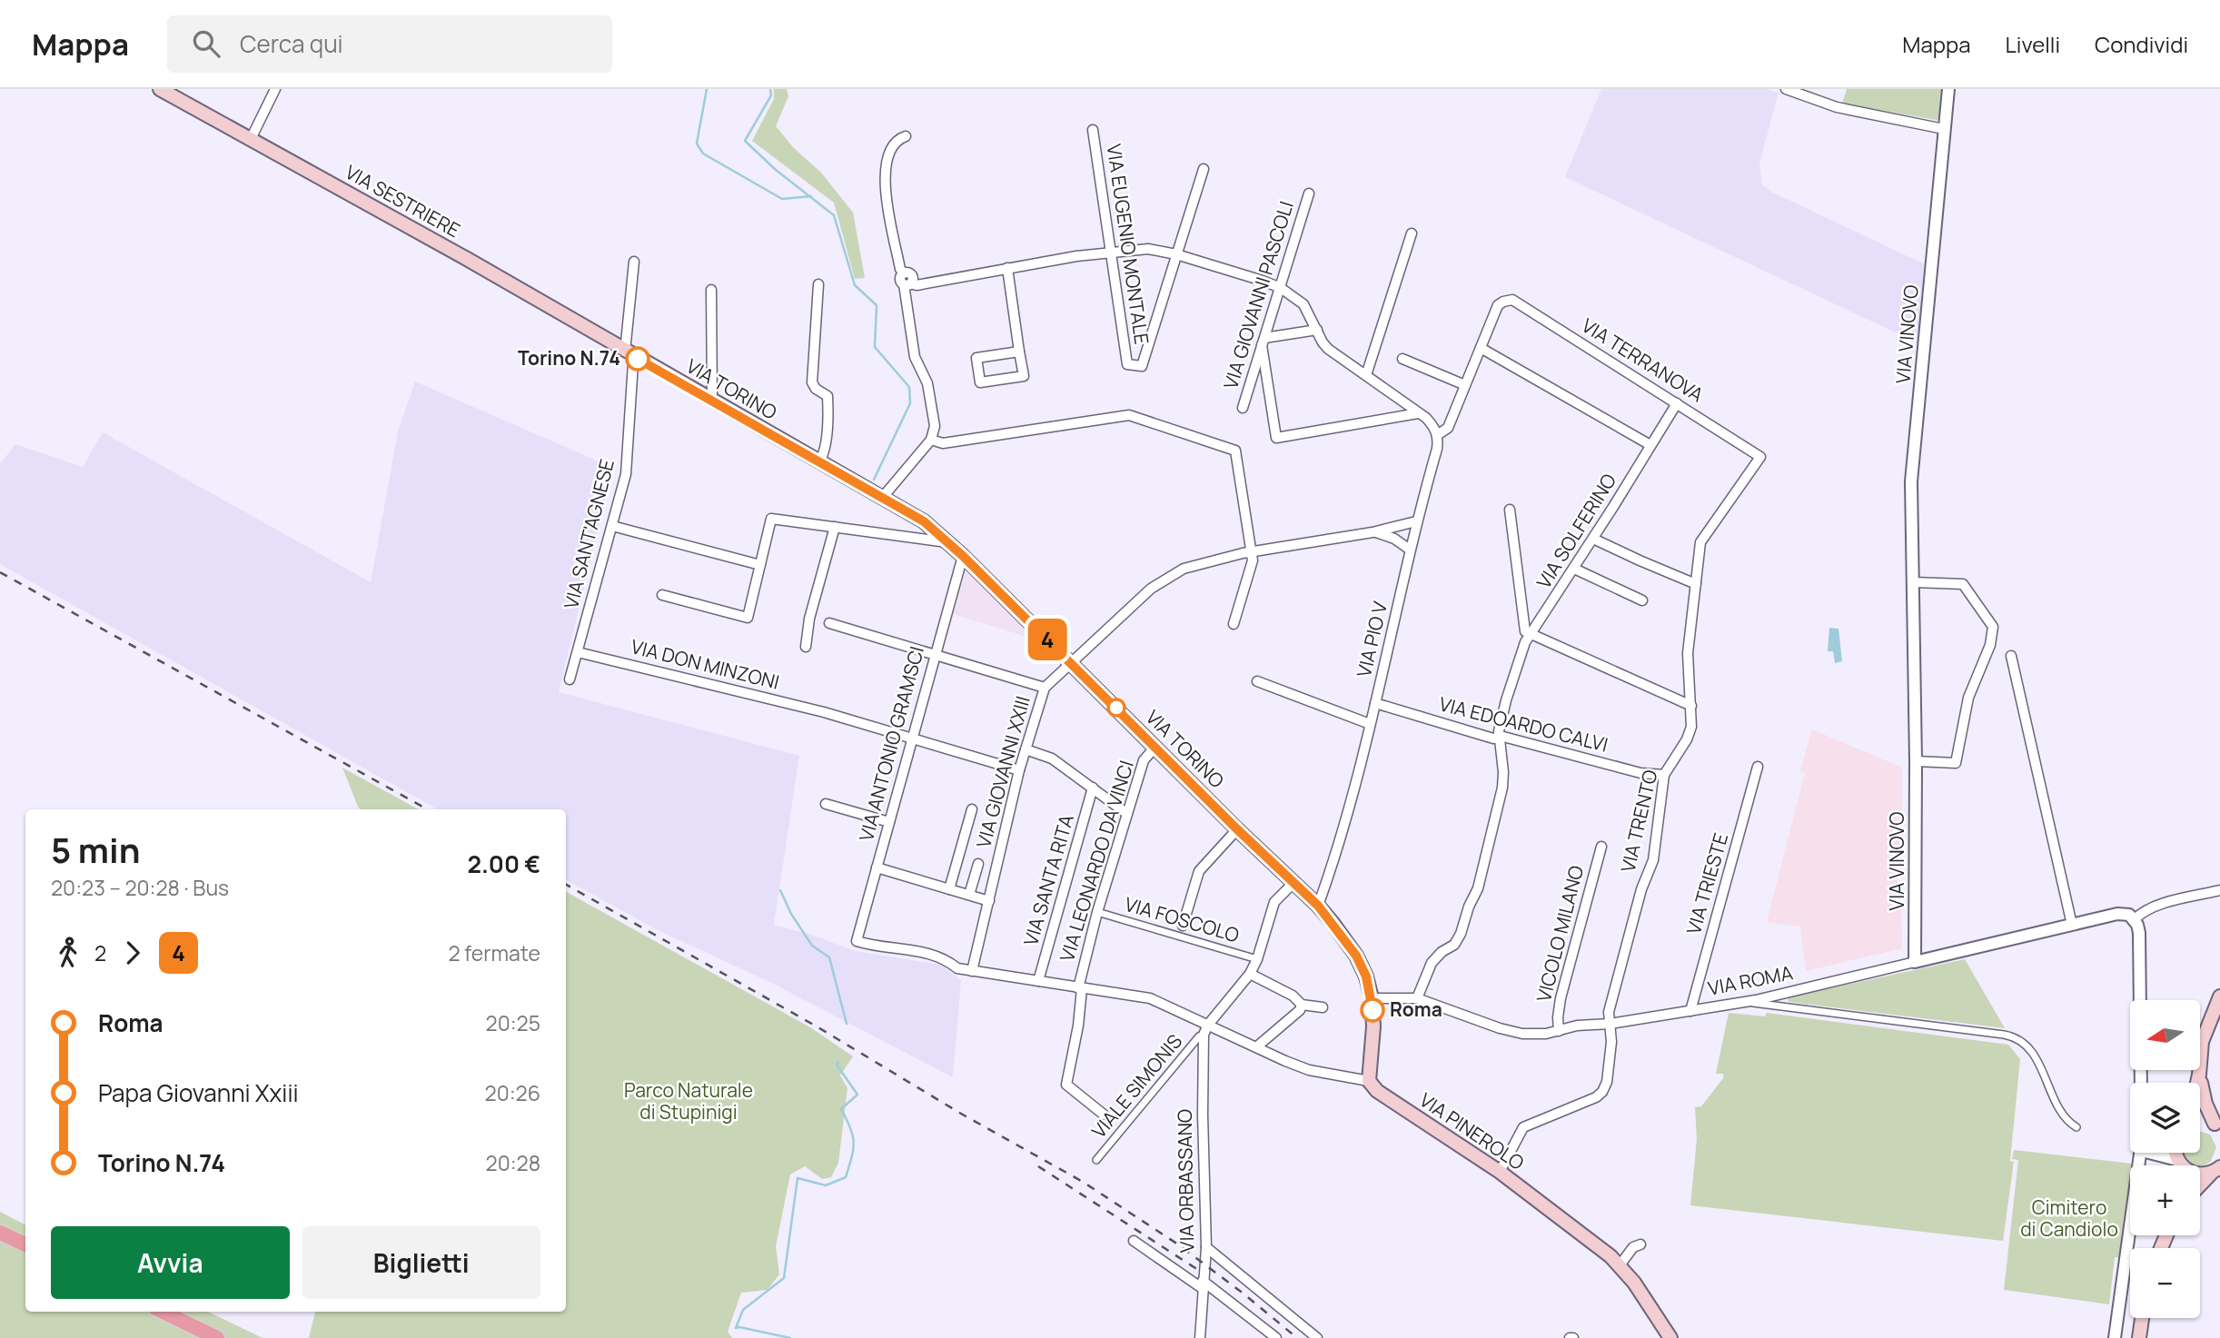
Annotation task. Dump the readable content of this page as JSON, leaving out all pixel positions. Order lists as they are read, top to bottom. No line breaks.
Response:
{"streets":{"main road":["VIA SESTRIERE","VIA TORINO","VIA PINEROLO"],"street":["VIA EUGENIO MONTALE","VIA GIOVANNI PASCOLI","VIA VINOVO","VIA TERRANOVA","VIA SOLFERINO","VIA SANT'AGNESE","VIA PIO V","VIA DON MINZONI","VIA EDOARDO CALVI","VIA ANTONIO GRAMSCI","VIA GIOVANNI XXIII","VIA TRENTO","VIA LEONARDO DA VINCI","VIA SANTA RITA","VIA TRIESTE","VIA FOSCOLO","VICOLO MILANO","VIA ROMA","VIALE SIMONIS","VIA ORBASSANO"]},"crossings":[["VIA SESTRIERE","VIA TORINO"],["VIA SESTRIERE","VIA SANT'AGNESE"],["VIA VINOVO","VIA ROMA"],["VIA TERRANOVA","VIA SOLFERINO"],["VIA TERRANOVA","VIA PIO V"],["VIA TERRANOVA","VIA TRENTO"],["VIA TORINO","VIA SANT'AGNESE"],["VIA TORINO","VIA PIO V"],["VIA TORINO","VIA ANTONIO GRAMSCI"],["VIA TORINO","VIA GIOVANNI XXIII"],["VIA TORINO","VIA LEONARDO DA VINCI"],["VIA TORINO","VIA ROMA"],["VIA TORINO","VIA ORBASSANO"],["VIA SOLFERINO","VIA EDOARDO CALVI"],["VIA SOLFERINO","VIA ROMA"],["VIA SANT'AGNESE","VIA DON MINZONI"],["VIA PIO V","VIA EDOARDO CALVI"],["VIA PIO V","VIA GIOVANNI XXIII"],["VIA DON MINZONI","VIA ANTONIO GRAMSCI"],["VIA DON MINZONI","VIA GIOVANNI XXIII"],["VIA EDOARDO CALVI","VIA TRENTO"],["VIA ANTONIO GRAMSCI","VIA GIOVANNI XXIII"],["VIA TRENTO","VIA ROMA"],["VIA TRENTO","VIA PINEROLO"],["VIA LEONARDO DA VINCI","VIA FOSCOLO"],["VIA TRIESTE","VIA ROMA"],["VIA FOSCOLO","VIA ORBASSANO"],["VICOLO MILANO","VIA ROMA"],["VIALE SIMONIS","VIA ORBASSANO"]],"parks":["Parco Naturale di Stupinigi","Cimitero di Candiolo"],"places":["Torino N.74","Roma"],"lines":["bus line 4"],"north":"left","page":{"header":"Mappa","search":"Cerca qui","nav":["Mappa","Livelli","Condividi"],"on_map":"4","heading":["5 min","20:23 – 20:28 · Bus","2.00 €"],"legs":["2","4","2 fermate"],"list":[{"name":"Roma","value":"20:25"},{"name":"Papa Giovanni Xxiii","value":"20:26"},{"name":"Torino N.74","value":"20:28"}],"map_buttons":["+","−"],"buttons":["Avvia","Biglietti"]}}
